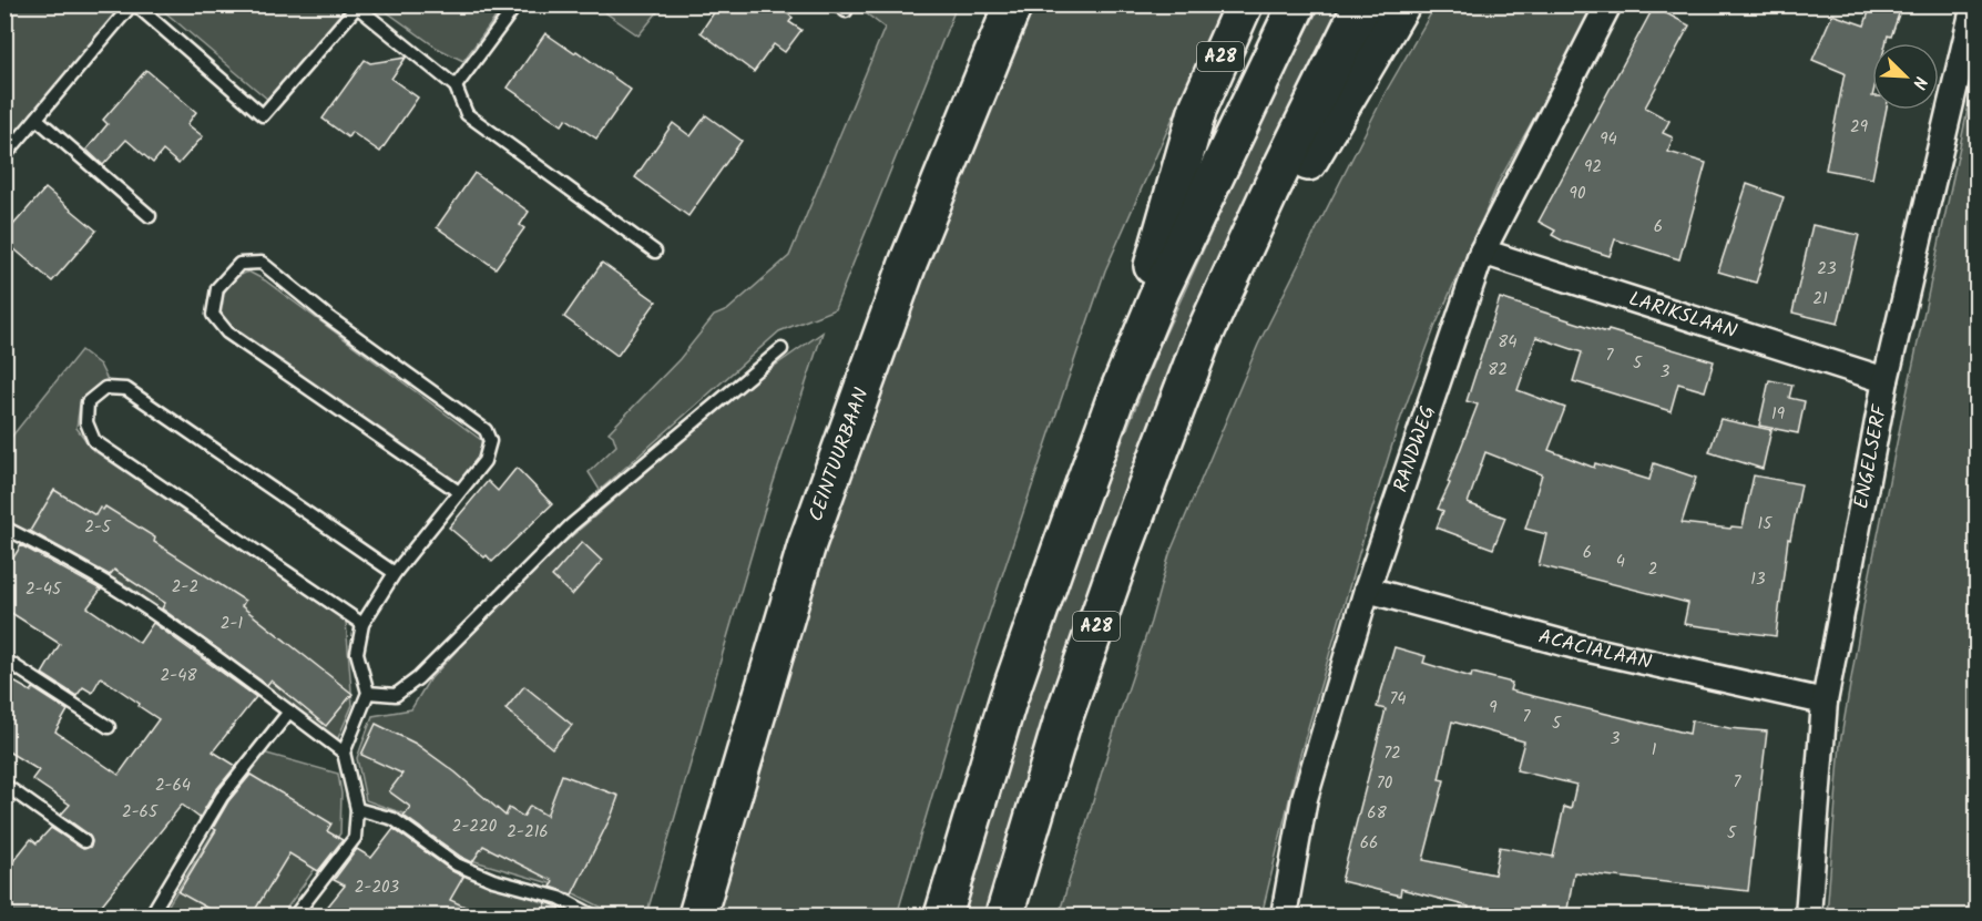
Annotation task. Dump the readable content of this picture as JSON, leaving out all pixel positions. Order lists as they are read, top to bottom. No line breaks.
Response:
{"streets":{"main road":["A28","CEINTUURBAAN"],"street":["LARIKSLAAN","RANDWEG","ENGELSERF","ACACIALAAN"]},"crossings":[["LARIKSLAAN","RANDWEG"],["LARIKSLAAN","ENGELSERF"],["RANDWEG","ACACIALAAN"],["ENGELSERF","ACACIALAAN"]],"house_numbers":["29","94","92","90","6","23","21","84","7","5","82","3","19","15","2-5","6","4","2","13","2-2","2-45","2-1","2-48","74","9","7","5","3","1","72","7","70","2-64","2-65","68","2-220","2-216","5","66","2-203"],"north":"bottom right"}
